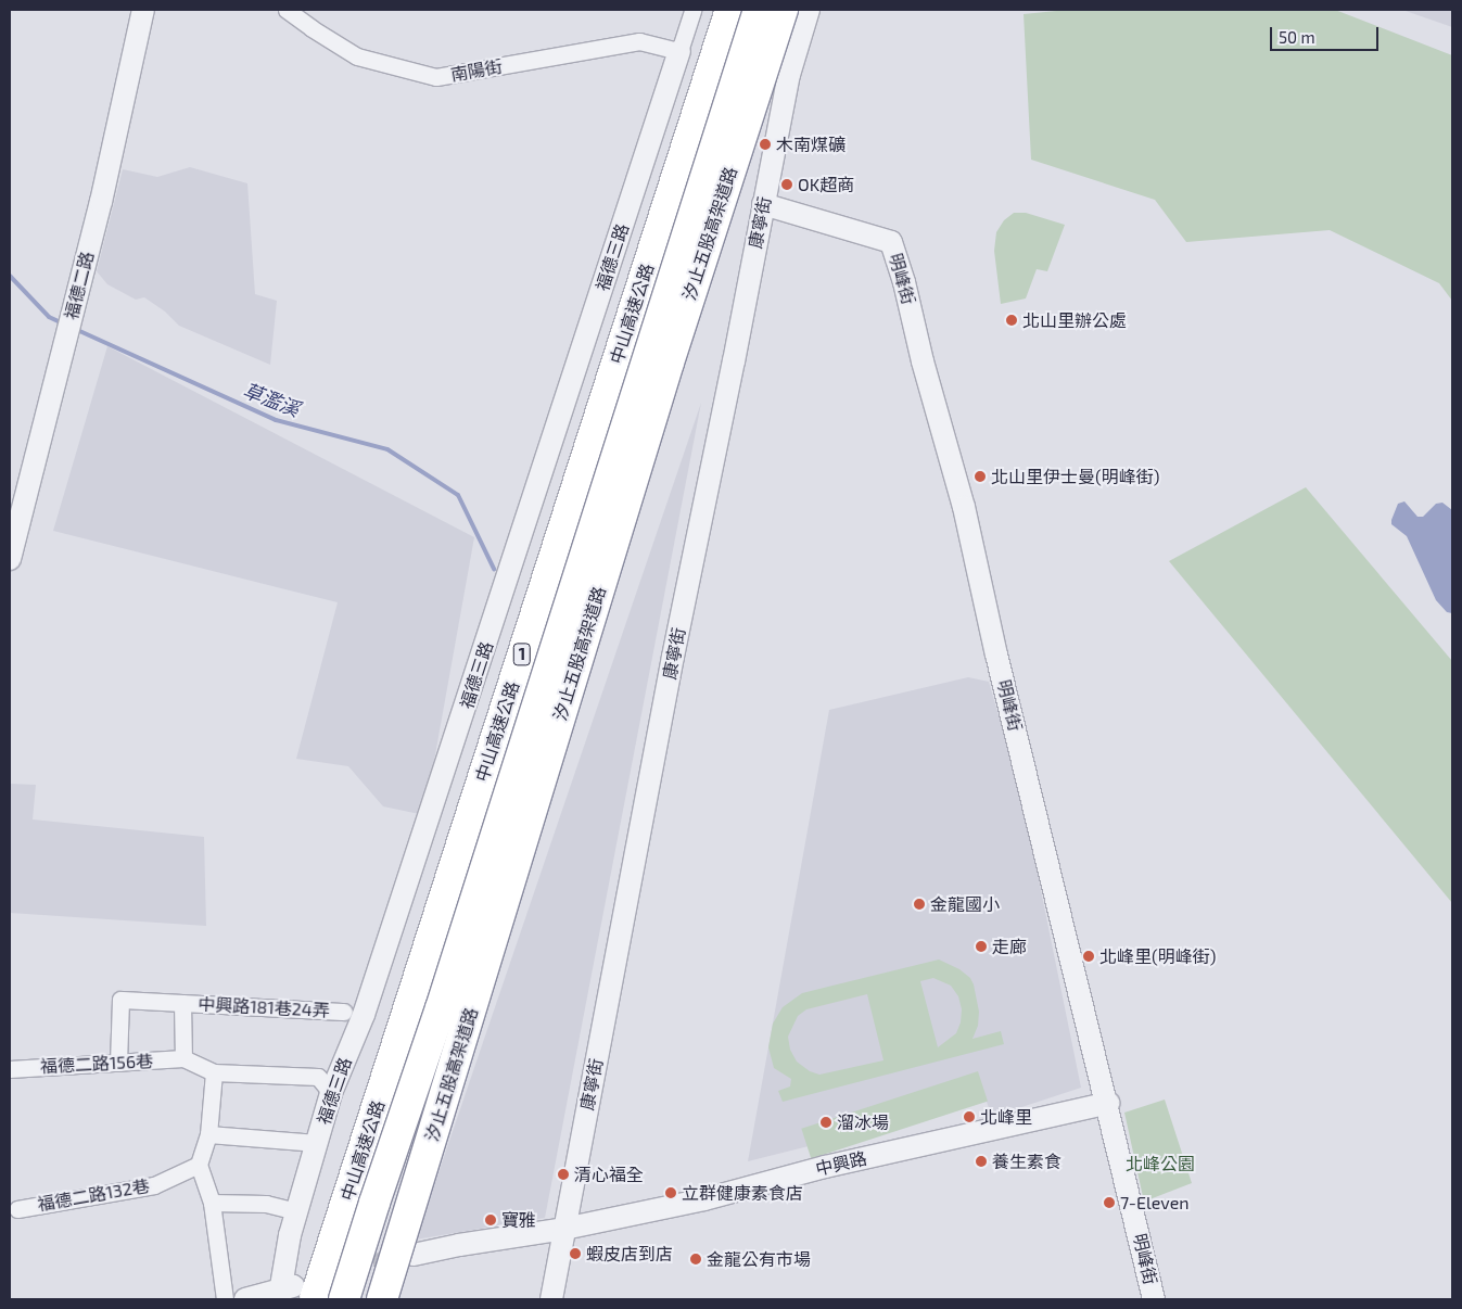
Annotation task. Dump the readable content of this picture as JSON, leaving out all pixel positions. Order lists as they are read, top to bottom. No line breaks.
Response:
{"streets":{"highway":["汐止五股高架道路","中山高速公路","1"],"street":["南陽街","康寧街","福德三路","明峰街","福德二路","中興路181巷24弄","福德二路156巷","中興路","福德二路132巷"]},"crossings":[["南陽街","福德三路"],["康寧街","明峰街"],["康寧街","中興路"],["福德三路","中山高速公路"],["明峰街","中興路"],["中興路181巷24弄","福德二路156巷"]],"water":["草濫溪"],"parks":["北峰公園"],"places":["木南煤礦","OK超商","北山里辦公處","北山里伊士曼(明峰街)","金龍國小","走廊","北峰里(明峰街)","北峰里","溜冰場","養生素食","清心福全","立群健康素食店","7-Eleven","寶雅","蝦皮店到店","金龍公有市場"],"scale_bar":"50 m"}
